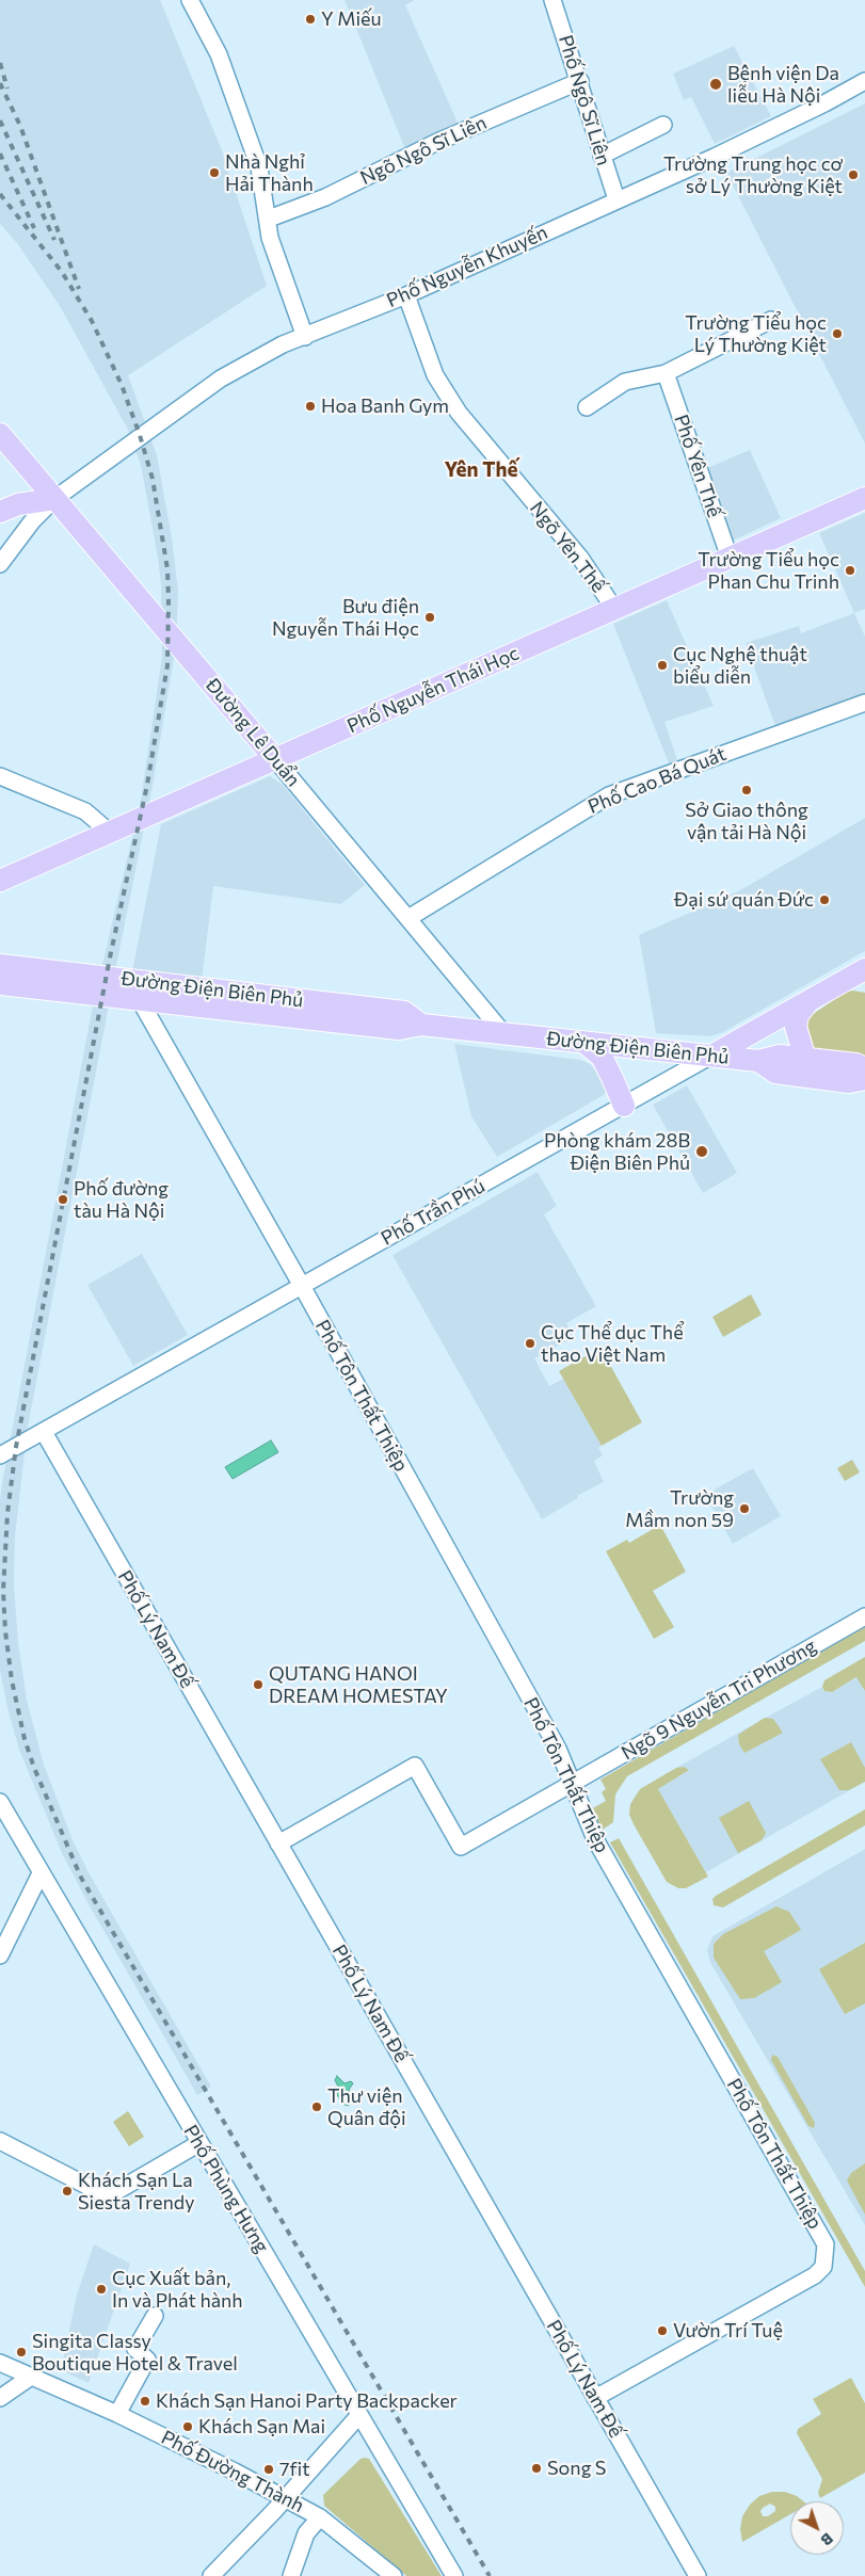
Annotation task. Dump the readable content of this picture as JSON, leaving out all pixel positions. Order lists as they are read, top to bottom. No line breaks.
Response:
{"streets":{"main road":["Phố Nguyễn Thái Học","Đường Lê Duẩn","Đường Điện Biên Phủ","Phố Trần Phú"],"street":["Phố Ngô Sĩ Liên","Ngõ Ngô Sĩ Liên","Phố Nguyễn Khuyến","Phố Yên Thế","Ngõ Yên Thế","Phố Cao Bá Quát","Phố Tôn Thất Thiệp","Phố Lý Nam Đế","Ngõ 9 Nguyễn Tri Phương","Phố Phùng Hưng","Phố Đường Thành"]},"crossings":[["Phố Ngô Sĩ Liên","Ngõ Ngô Sĩ Liên"],["Phố Ngô Sĩ Liên","Phố Nguyễn Khuyến"],["Phố Nguyễn Khuyến","Ngõ Yên Thế"],["Phố Nguyễn Khuyến","Đường Lê Duẩn"],["Phố Yên Thế","Phố Nguyễn Thái Học"],["Ngõ Yên Thế","Phố Nguyễn Thái Học"],["Phố Nguyễn Thái Học","Đường Lê Duẩn"],["Đường Lê Duẩn","Phố Cao Bá Quát"],["Đường Lê Duẩn","Đường Điện Biên Phủ"],["Đường Điện Biên Phủ","Phố Trần Phú"],["Đường Điện Biên Phủ","Phố Tôn Thất Thiệp"],["Phố Trần Phú","Phố Tôn Thất Thiệp"],["Phố Trần Phú","Phố Lý Nam Đế"],["Phố Tôn Thất Thiệp","Phố Lý Nam Đế"],["Phố Tôn Thất Thiệp","Ngõ 9 Nguyễn Tri Phương"],["Phố Lý Nam Đế","Ngõ 9 Nguyễn Tri Phương"]],"districts":["Yên Thế"],"places":["Y Miếu","Bệnh viện Da liễu Hà Nội","Nhà Nghỉ Hải Thành","Trường Trung học cơ sở Lý Thường Kiệt","Trường Tiểu học Lý Thường Kiệt","Hoa Banh Gym","Trường Tiểu học Phan Chu Trinh","Bưu điện Nguyễn Thái Học","Cục Nghệ thuật biểu diễn","Sở Giao thông vận tải Hà Nội","Đại sứ quán Đức","Phòng khám 28B Điện Biên Phủ","Phố đường tàu Hà Nội","Cục Thể dục Thể thao Việt Nam","Trường Mầm non 59","QUTANG HANOI DREAM HOMESTAY","Thư viện Quân đội","Khách Sạn La Siesta Trendy","Cục Xuất bản, In và Phát hành","Vườn Trí Tuệ","Singita Classy Boutique Hotel & Travel","Khách Sạn Hanoi Party Backpacker","Khách Sạn Mai","Song S","7fit"],"north":"bottom right"}
